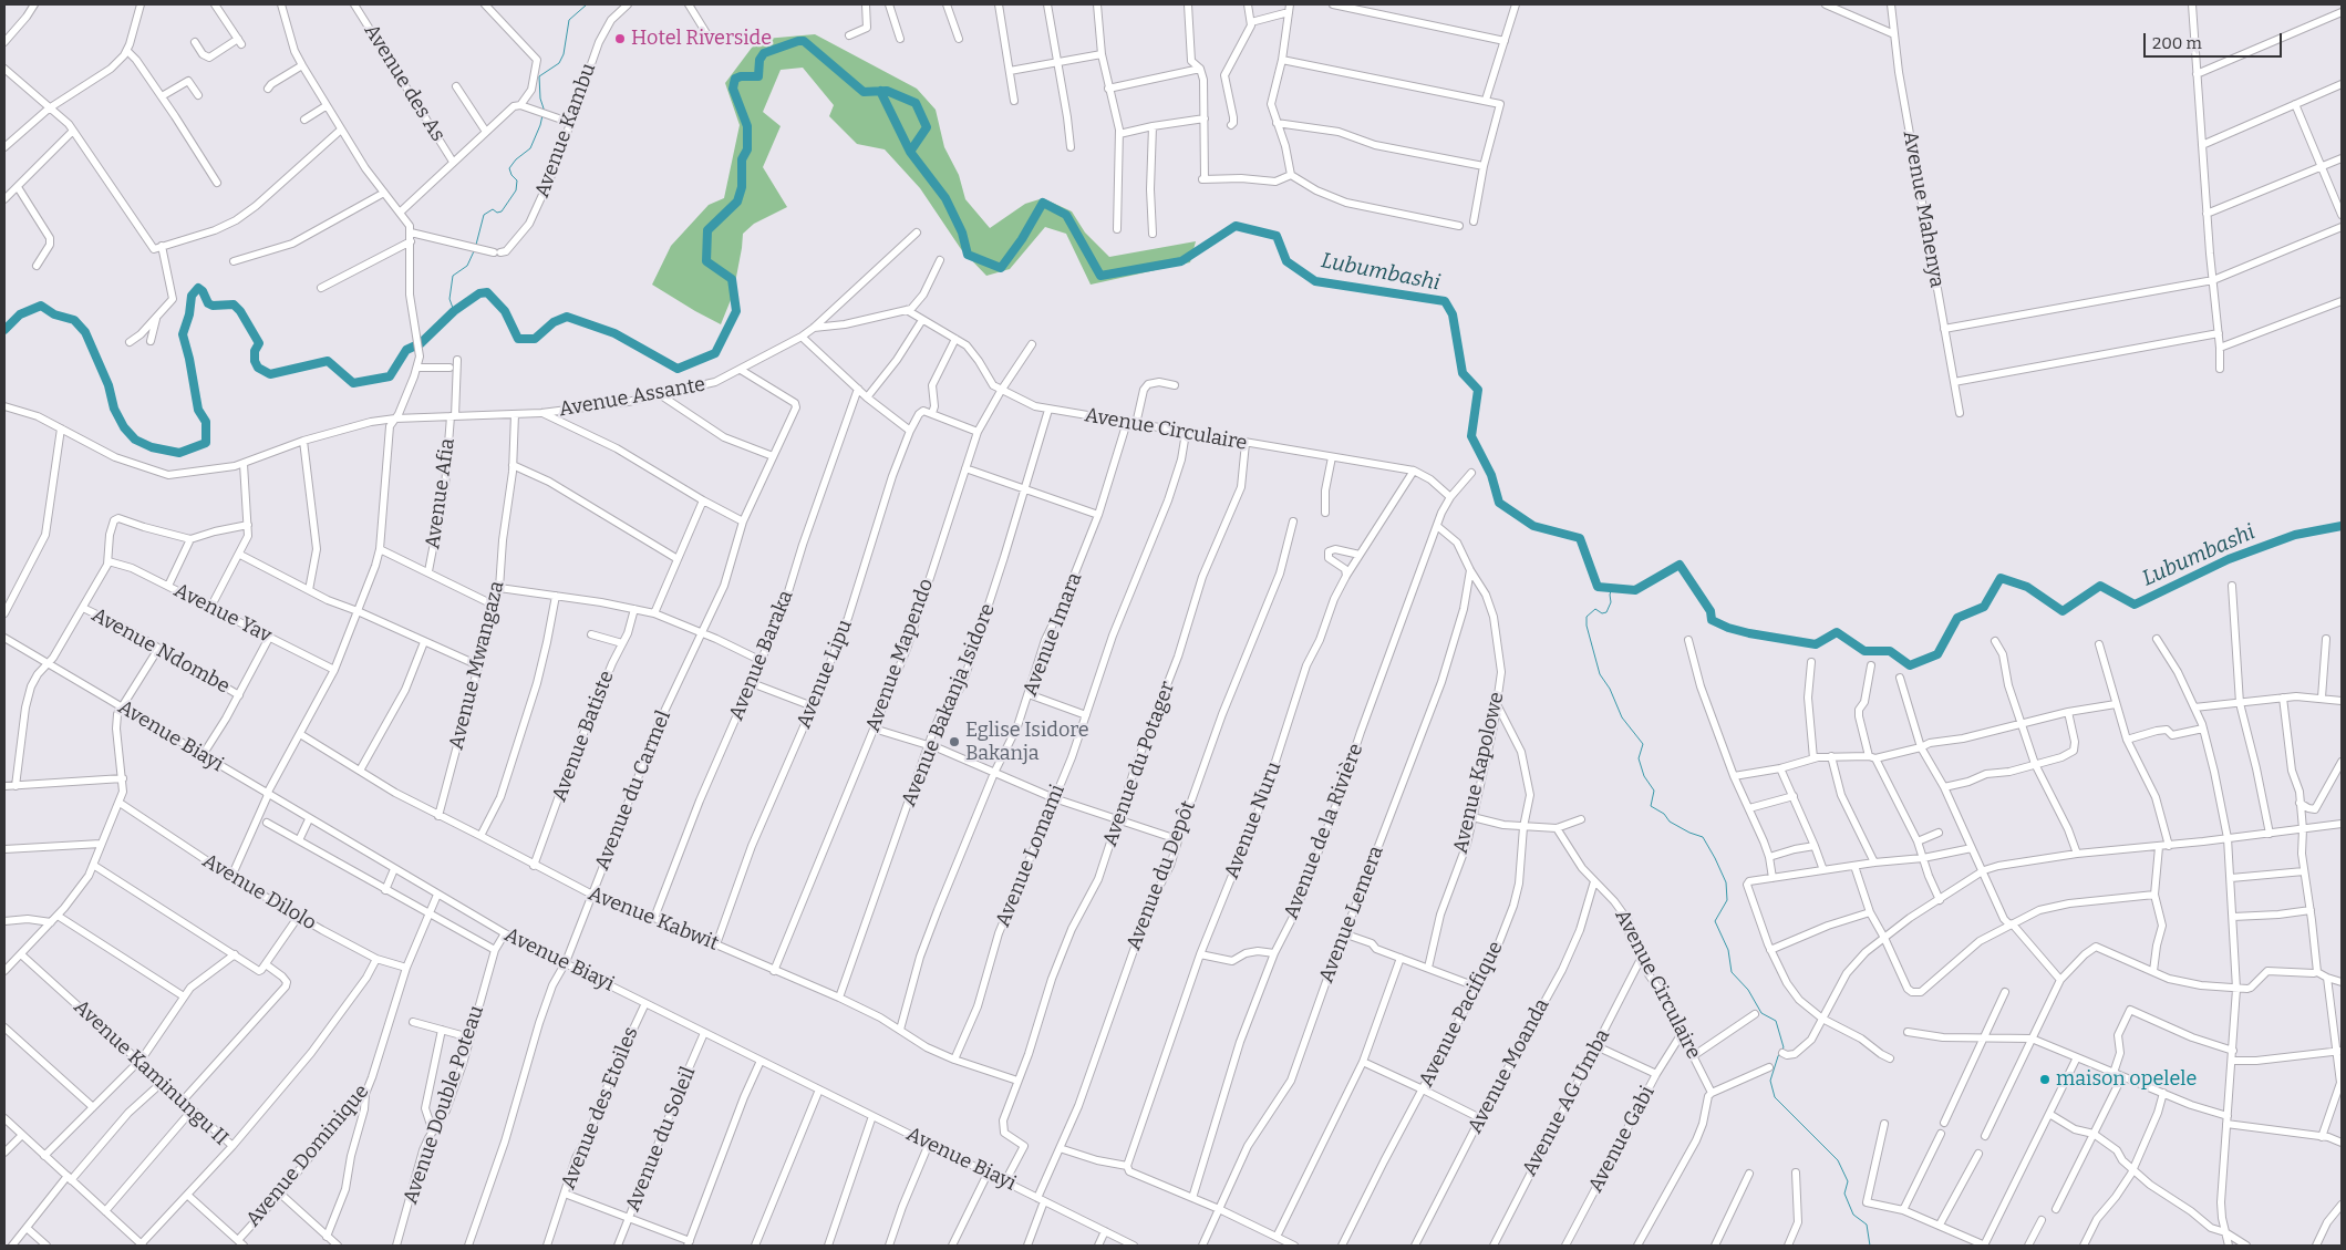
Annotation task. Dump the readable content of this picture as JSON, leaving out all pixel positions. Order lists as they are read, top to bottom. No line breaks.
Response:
{"streets":{"street":["Avenue des As","Avenue Kambu","Avenue Mahenya","Avenue Assante","Avenue Circulaire","Avenue Afia","Avenue Yav","Avenue Imara","Avenue Ndombe","Avenue Baraka","Avenue Mapendo","Avenue Mwangaza","Avenue Lipu","Avenue Bakanja Isidore","Avenue Biayi","Avenue Batiste","Avenue du Potager","Avenue Kapolowe","Avenue du Carmel","Avenue Nuru","Avenue de la Rivière","Avenue Lomami","Avenue du Depôt","Avenue Dilolo","Avenue Lemera","Avenue Kabwit","Avenue Pacifique","Avenue Moanda","Avenue Kaminungu II","Avenue AG Umba","Avenue Double Poteau","Avenue des Etoiles","Avenue du Soleil","Avenue Gabi","Avenue Dominique"]},"crossings":[["Avenue Assante","Avenue Afia"],["Avenue Assante","Avenue Mwangaza"],["Avenue Assante","Avenue du Carmel"],["Avenue Circulaire","Avenue Imara"],["Avenue Circulaire","Avenue Mapendo"],["Avenue Circulaire","Avenue Bakanja Isidore"],["Avenue Circulaire","Avenue du Potager"],["Avenue Circulaire","Avenue de la Rivière"],["Avenue Circulaire","Avenue Lomami"],["Avenue Circulaire","Avenue Moanda"],["Avenue Circulaire","Avenue AG Umba"],["Avenue Circulaire","Avenue Gabi"],["Avenue Imara","Avenue Kabwit"],["Avenue Baraka","Avenue Kabwit"],["Avenue Mapendo","Avenue Kabwit"],["Avenue Mwangaza","Avenue Kabwit"],["Avenue Lipu","Avenue Kabwit"],["Avenue Bakanja Isidore","Avenue Kabwit"],["Avenue Biayi","Avenue du Potager"],["Avenue Biayi","Avenue du Carmel"],["Avenue Biayi","Avenue du Depôt"],["Avenue Biayi","Avenue Double Poteau"],["Avenue Biayi","Avenue des Etoiles"],["Avenue Biayi","Avenue du Soleil"],["Avenue Biayi","Avenue Dominique"],["Avenue Batiste","Avenue Kabwit"],["Avenue du Potager","Avenue Kabwit"],["Avenue Kapolowe","Avenue de la Rivière"],["Avenue Kapolowe","Avenue Lemera"],["Avenue Kapolowe","Avenue Pacifique"],["Avenue du Carmel","Avenue Kabwit"],["Avenue Lomami","Avenue Kabwit"],["Avenue Dilolo","Avenue Dominique"]],"water":["Lubumbashi"],"places":["Hotel Riverside","Eglise Isidore Bakanja","maison opelele"],"scale_bar":"200 m"}
